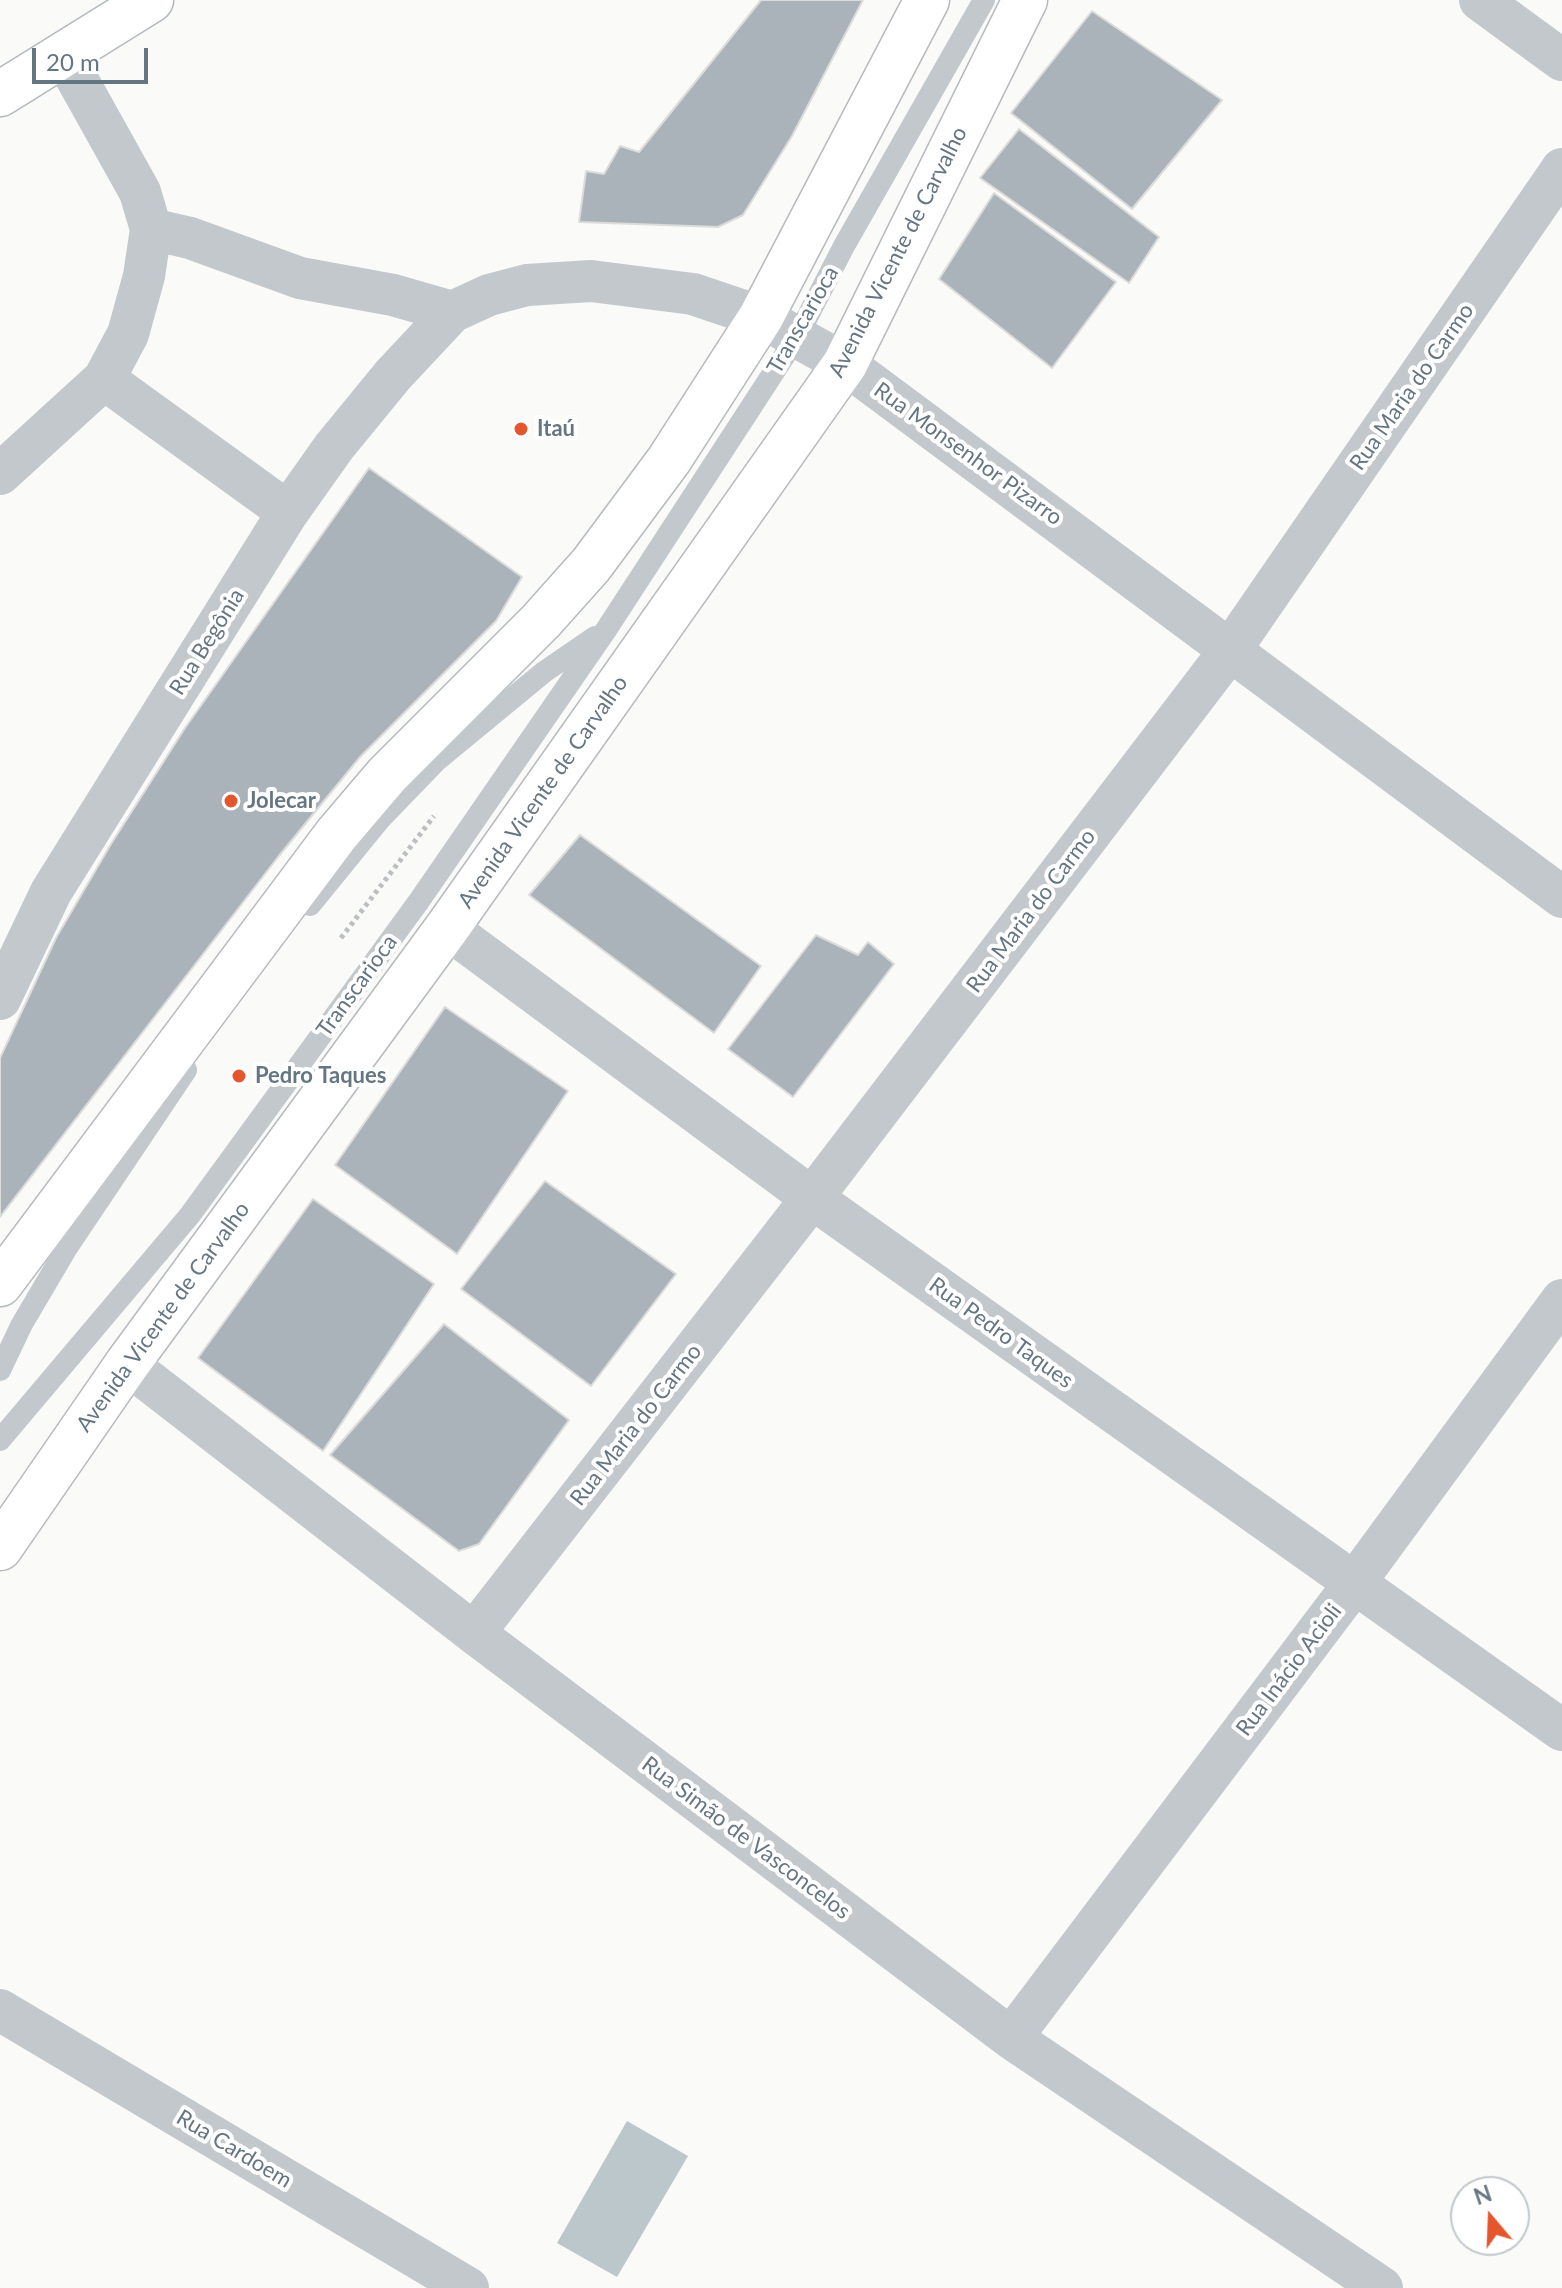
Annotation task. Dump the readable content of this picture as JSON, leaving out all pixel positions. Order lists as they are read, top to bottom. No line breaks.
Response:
{"streets":{"main road":["Avenida Vicente de Carvalho"],"street":["Rua Maria do Carmo","Rua Monsenhor Pizarro","Rua Begônia","Rua Pedro Taques","Rua Inácio Acioli","Rua Simão de Vasconcelos","Rua Cardoem"],"lane":["Transcarioca"]},"crossings":[["Avenida Vicente de Carvalho","Rua Monsenhor Pizarro"],["Avenida Vicente de Carvalho","Rua Pedro Taques"],["Avenida Vicente de Carvalho","Rua Simão de Vasconcelos"],["Transcarioca","Rua Monsenhor Pizarro"],["Rua Maria do Carmo","Rua Monsenhor Pizarro"],["Rua Maria do Carmo","Rua Pedro Taques"],["Rua Maria do Carmo","Rua Simão de Vasconcelos"],["Rua Monsenhor Pizarro","Rua Begônia"],["Rua Pedro Taques","Rua Inácio Acioli"],["Rua Inácio Acioli","Rua Simão de Vasconcelos"]],"places":["Itaú","Jolecar","Pedro Taques"],"scale_bar":"20 m","north":"top"}
